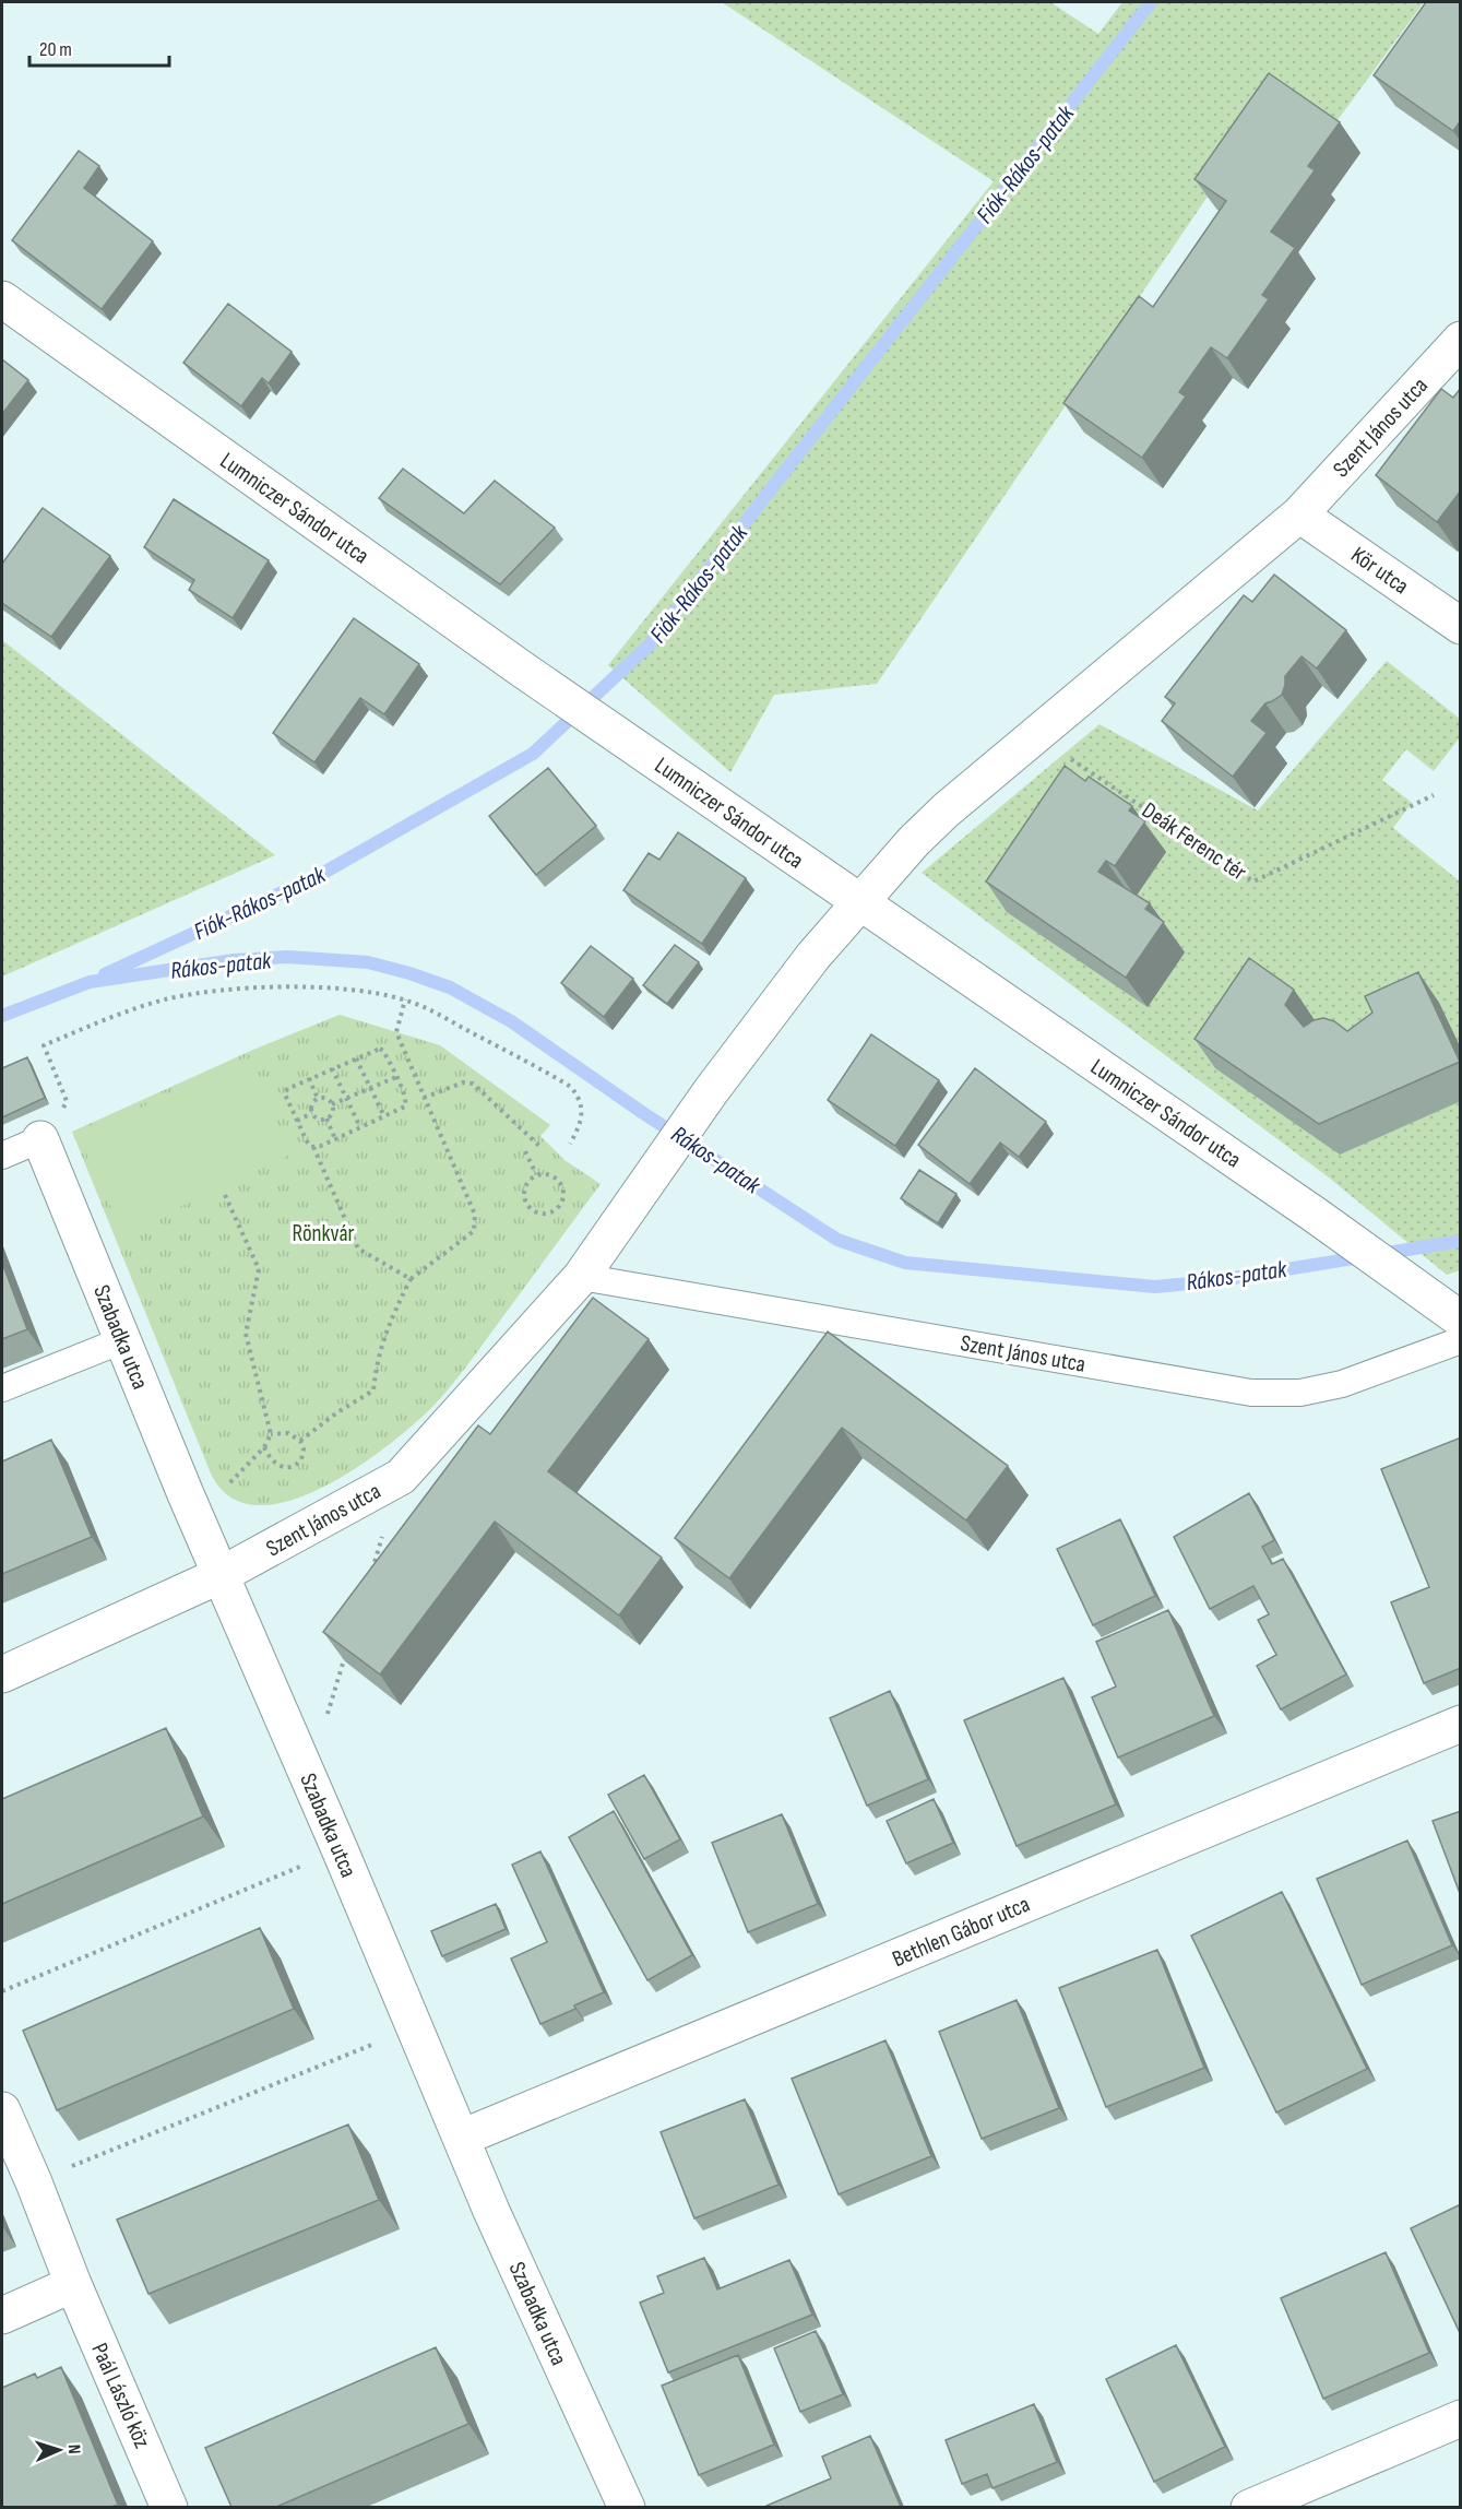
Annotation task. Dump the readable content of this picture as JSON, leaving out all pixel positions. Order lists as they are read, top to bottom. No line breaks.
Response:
{"streets":{"street":["Szent János utca","Lumniczer Sándor utca","Kör utca","Szabadka utca","Bethlen Gábor utca","Paál László köz"],"path":["Deák Ferenc tér"]},"crossings":[["Szent János utca","Lumniczer Sándor utca"],["Szent János utca","Kör utca"],["Szent János utca","Szabadka utca"],["Szabadka utca","Bethlen Gábor utca"]],"water":["Fiók-Rákos-patak","Rákos-patak"],"parks":["Rönkvár"],"scale_bar":"20 m","north":"right"}
